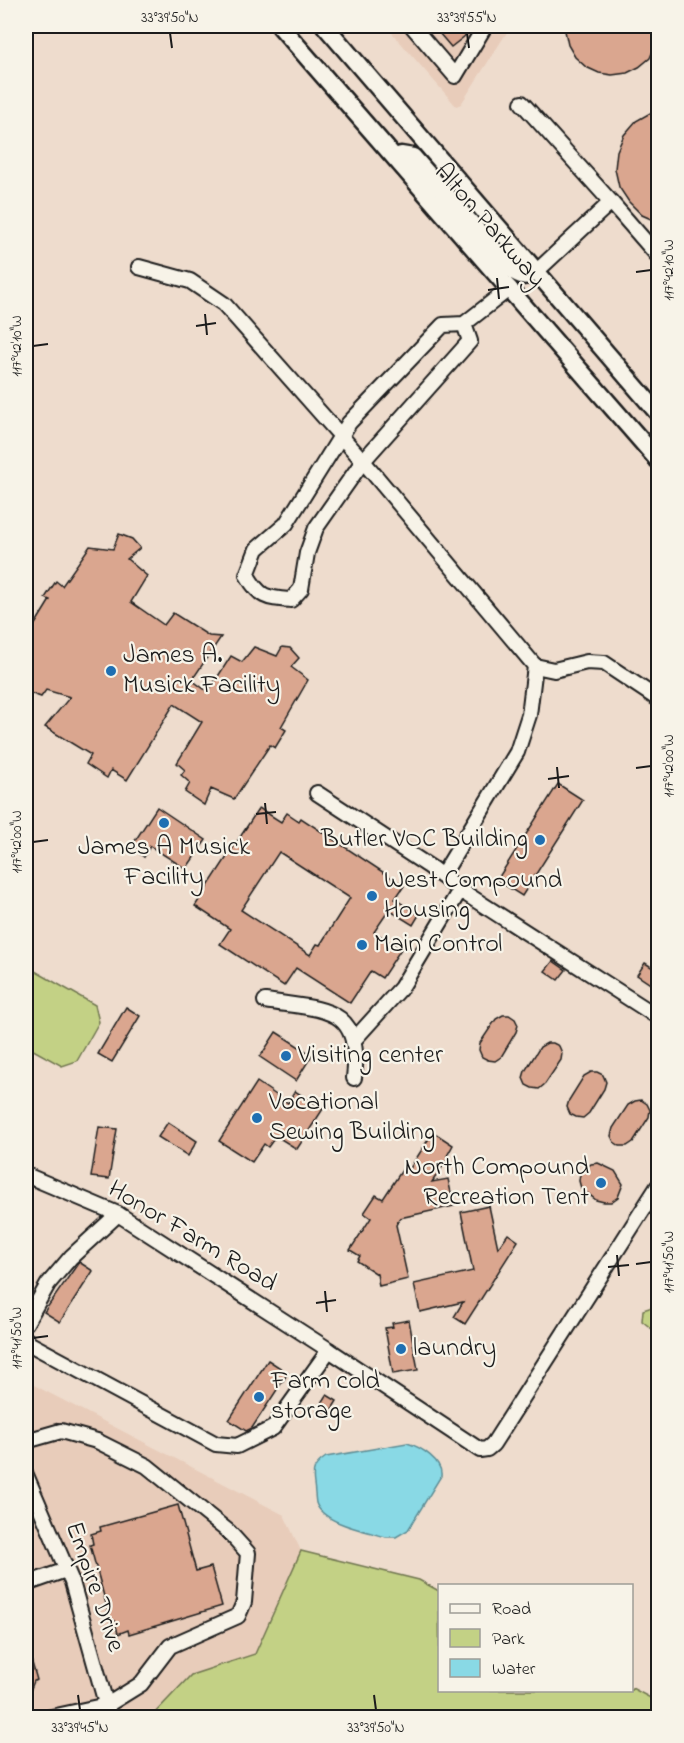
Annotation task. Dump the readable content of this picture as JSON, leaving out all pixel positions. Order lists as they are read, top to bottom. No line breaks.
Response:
{"streets":{"main road":["Alton Parkway"],"street":["Honor Farm Road","Empire Drive"]},"places":["James A. Musick Facility","James A Musick Facility","Butler VOC Building","West Compound Housing","Main Control","Visiting center","Vocational Sewing Building","North Compound Recreation Tent","laundry","Farm cold storage"],"legend":["Road","Park","Water"],"coordinates":["33°39'50\"N","33°39'55\"N","117°42'10\"W","117°42'00\"W","117°41'50\"W","33°39'45\"N"]}
